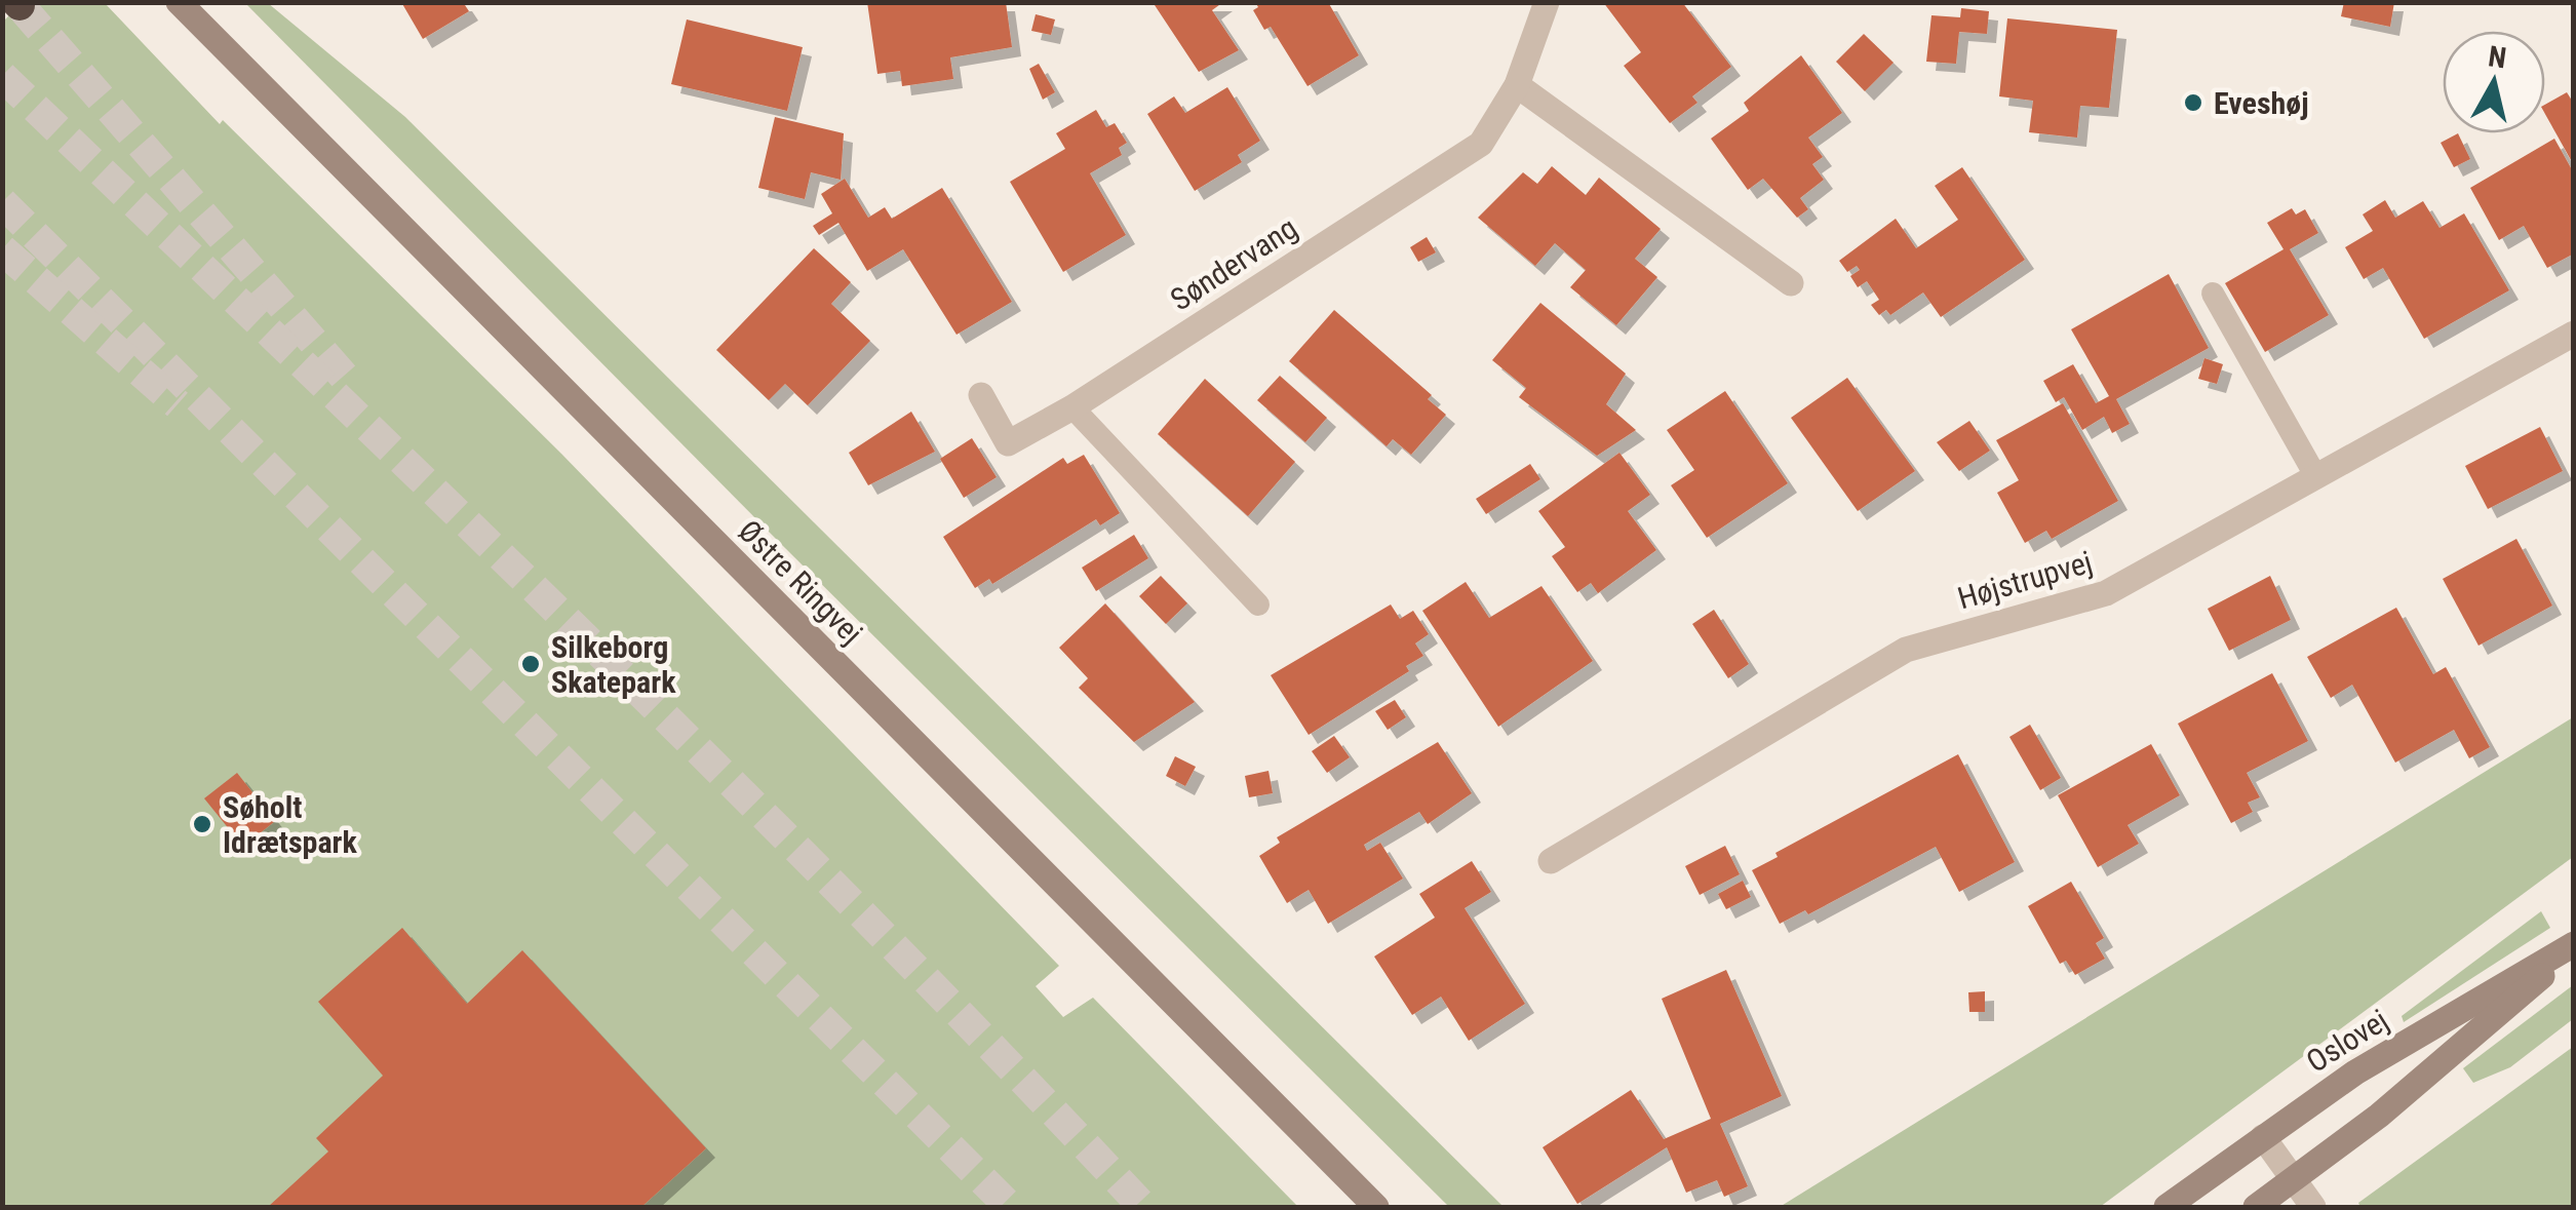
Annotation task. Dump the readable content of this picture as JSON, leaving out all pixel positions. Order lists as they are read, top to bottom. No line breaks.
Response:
{"streets":{"main road":["Østre Ringvej","Oslovej"],"street":["Søndervang","Højstrupvej"]},"places":["Eveshøj","Silkeborg Skatepark","Søholt Idrætspark"],"north":"top"}
